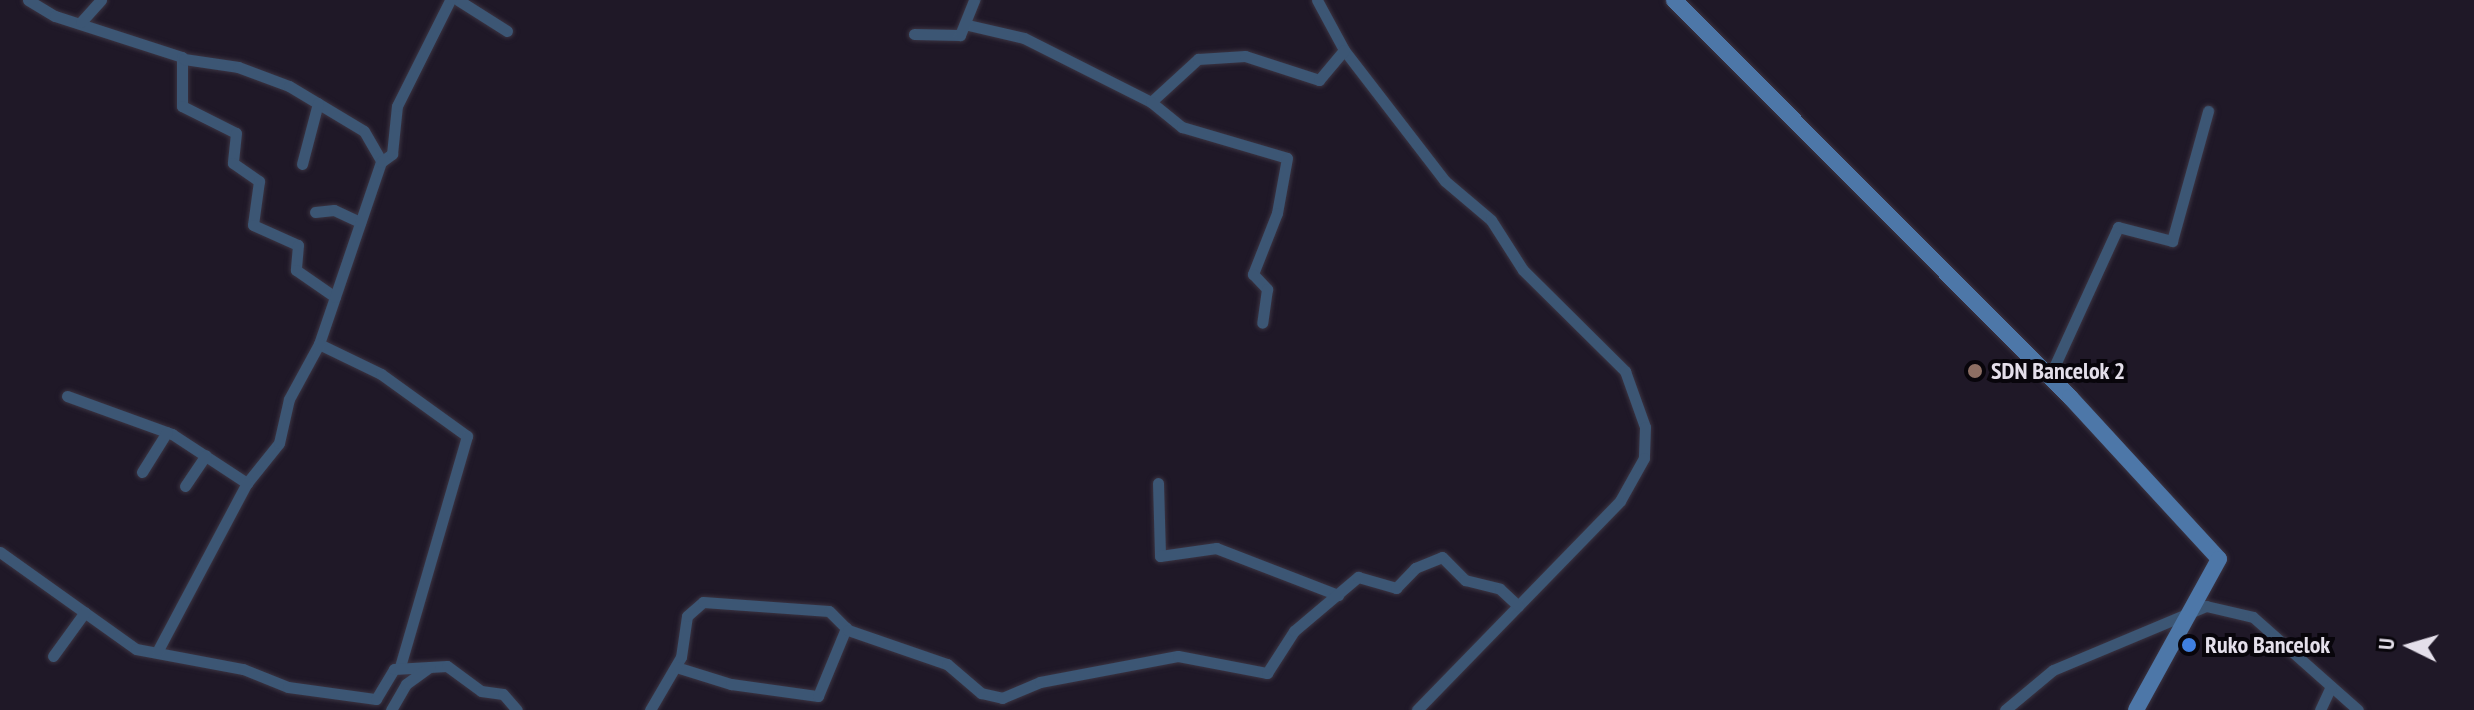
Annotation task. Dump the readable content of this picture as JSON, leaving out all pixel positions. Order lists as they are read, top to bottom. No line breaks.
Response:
{"places":["SDN Bancelok 2","Ruko Bancelok"],"north":"left"}
